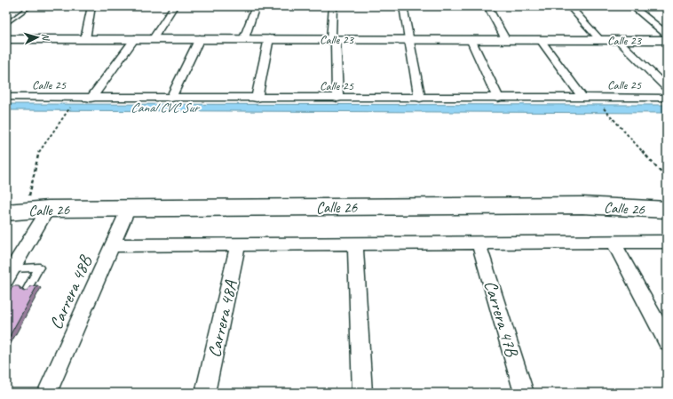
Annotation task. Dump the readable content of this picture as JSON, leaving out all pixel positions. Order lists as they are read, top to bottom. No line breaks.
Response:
{"streets":{"main road":["Calle 23","Calle 26"],"street":["Calle 25","Carrera 48B","Carrera 47B","Carrera 48A"]},"crossings":[["Calle 26","Carrera 48B"]],"water":["Canal CVC Sur"],"north":"right"}
